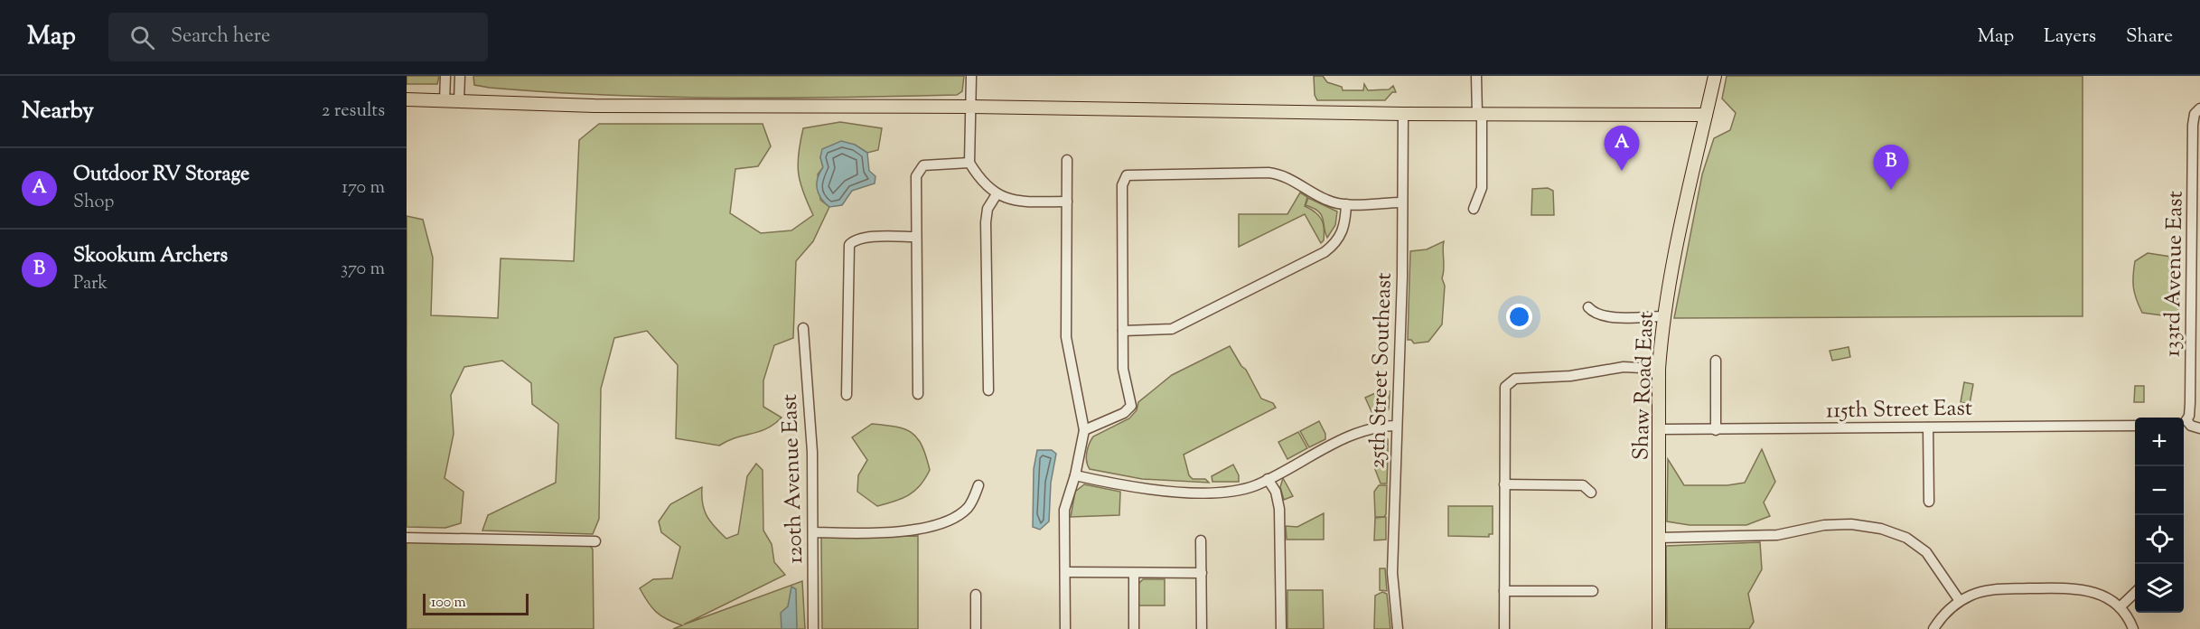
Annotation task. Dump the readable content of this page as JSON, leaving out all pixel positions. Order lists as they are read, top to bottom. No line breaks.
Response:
{"streets":{"main road":["Shaw Road East"],"street":["133rd Avenue East","25th Street Southeast","115th Street East","120th Avenue East"]},"crossings":[["Shaw Road East","115th Street East"]],"scale_bar":"100 m","page":{"header":"Map","search":"Search here","nav":["Map","Layers","Share"],"heading":["Nearby","2 results"],"pins":["A","B"],"list":[{"mark":"A","name":"Outdoor RV Storage","note":"Shop","value":"170 m"},{"mark":"B","name":"Skookum Archers","note":"Park","value":"370 m"}],"map_buttons":["+","−"],"scale":"100 m"}}
